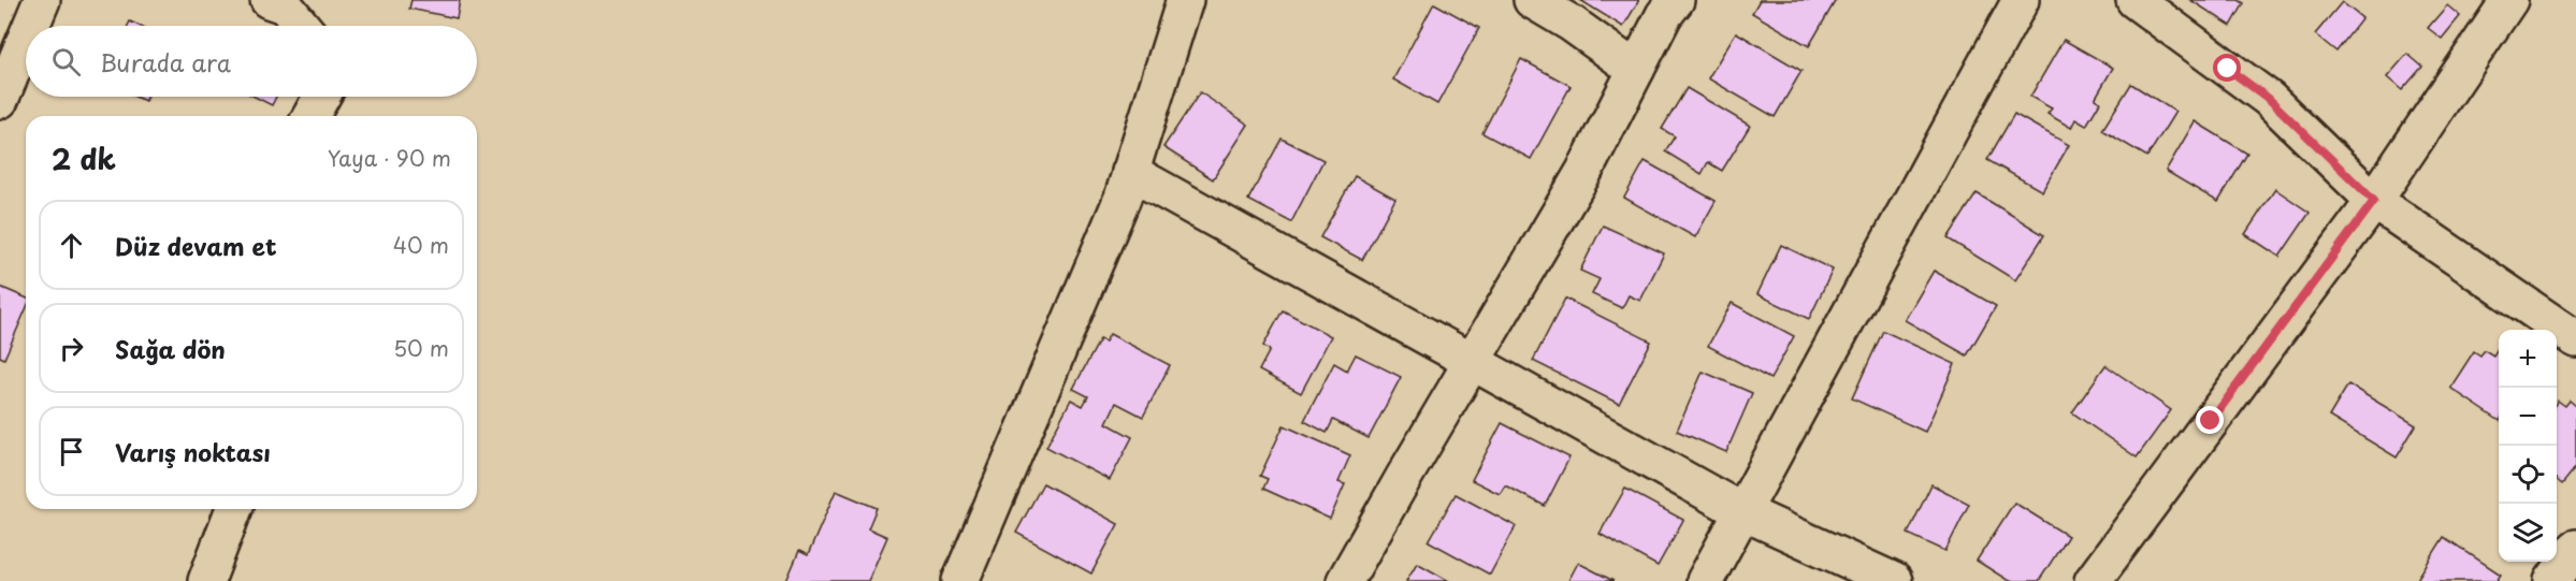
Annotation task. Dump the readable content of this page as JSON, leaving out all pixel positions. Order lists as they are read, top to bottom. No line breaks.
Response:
{"page":{"search":"Burada ara","heading":["2 dk","Yaya · 90 m"],"list":[["Düz devam et","40 m"],["Sağa dön","50 m"],"Varış noktası"],"map_buttons":["+","−"]}}
